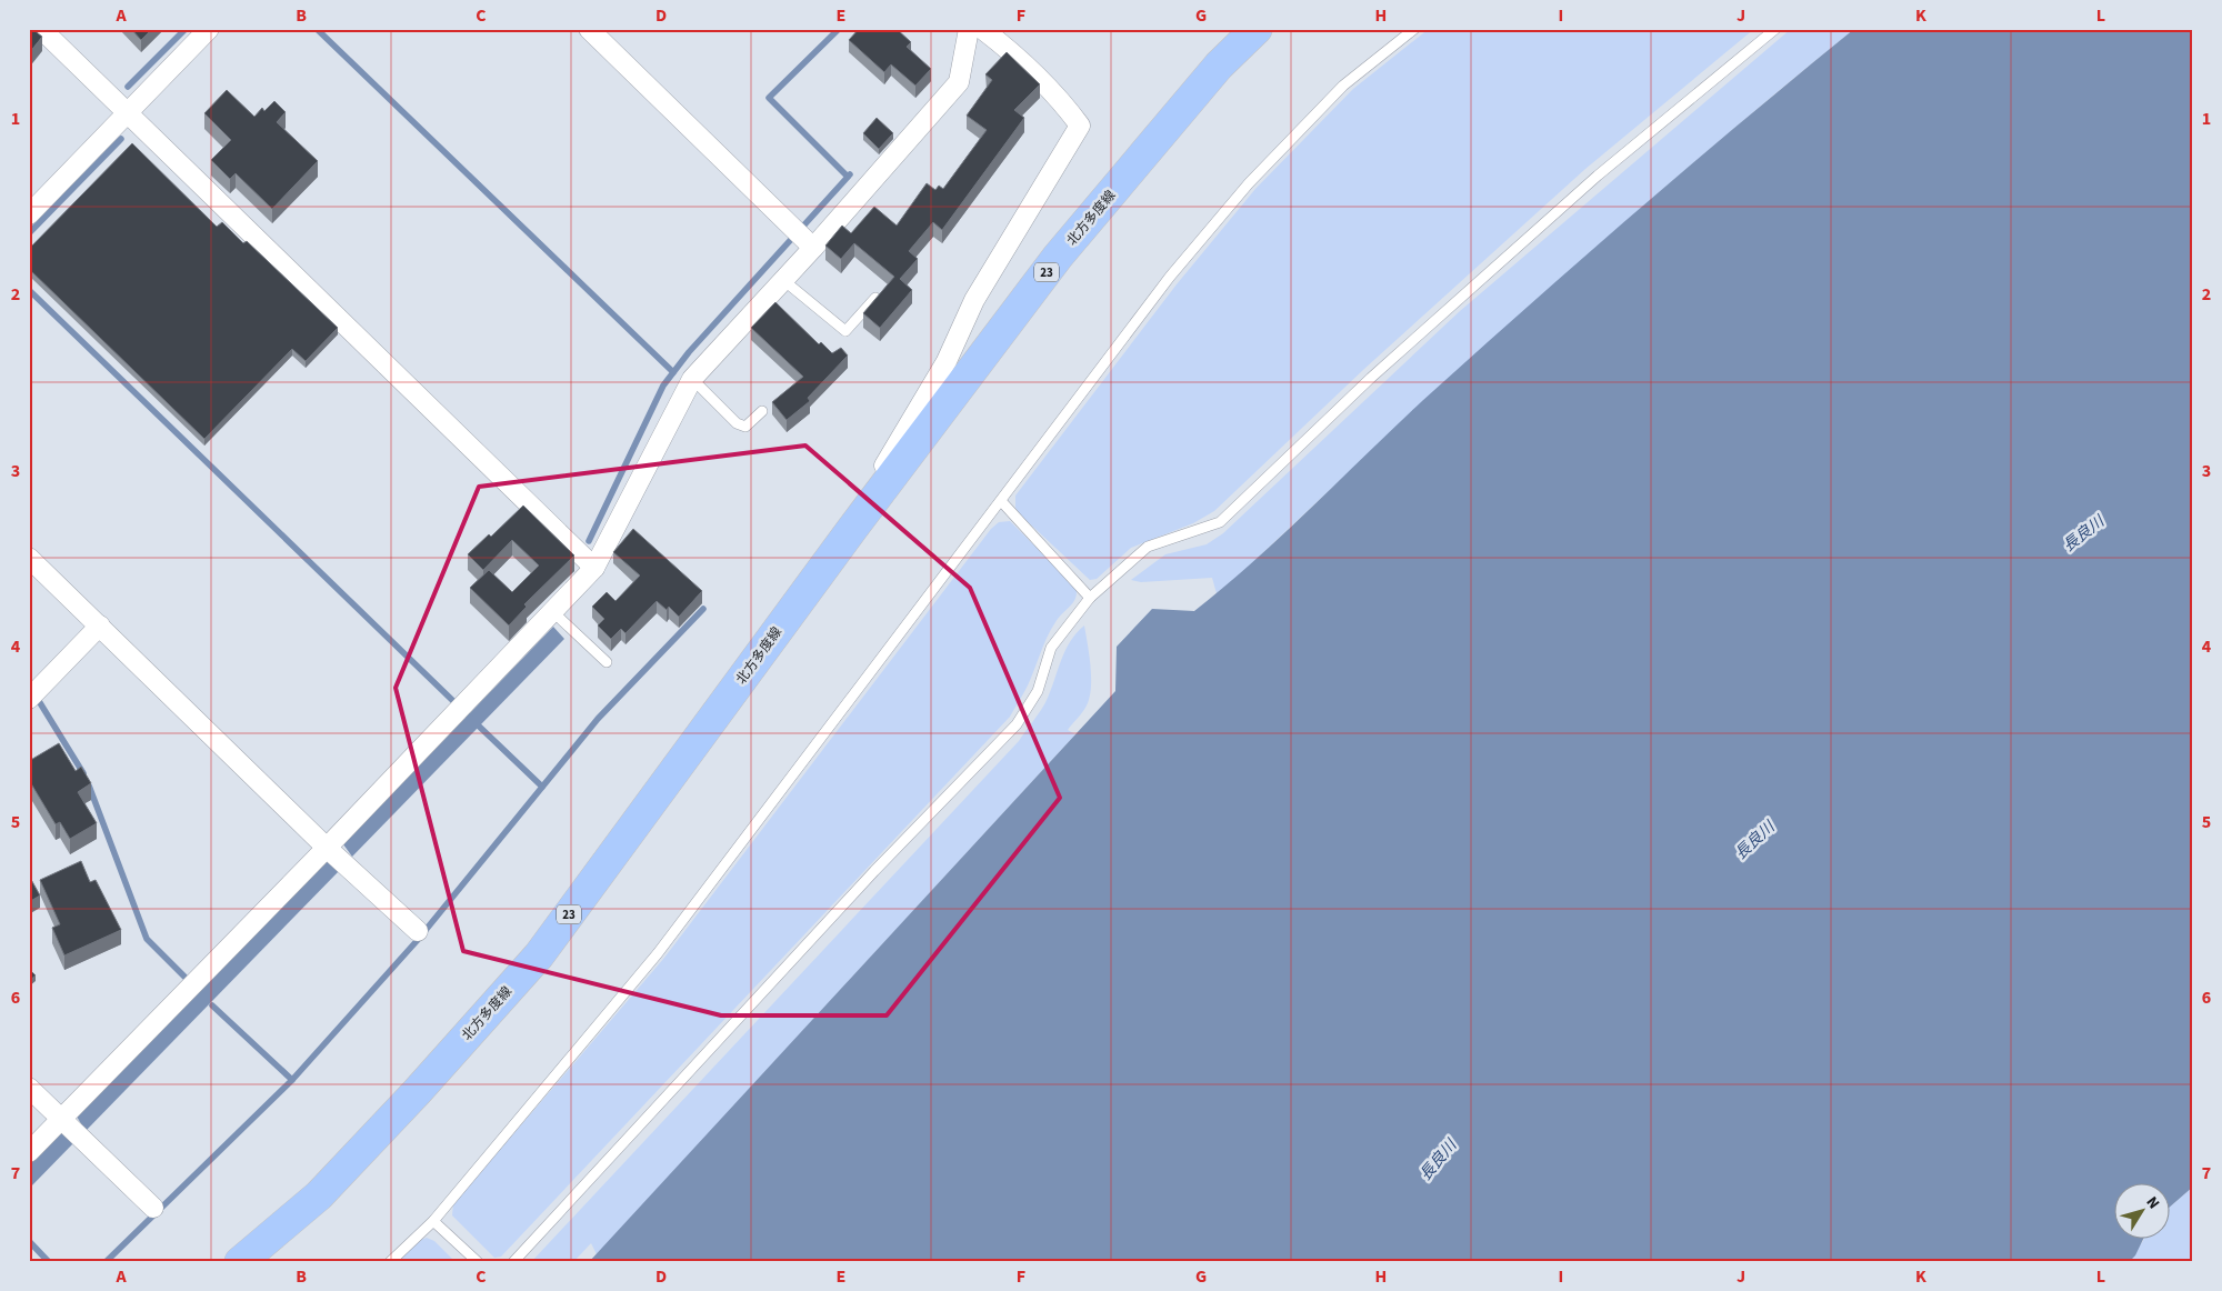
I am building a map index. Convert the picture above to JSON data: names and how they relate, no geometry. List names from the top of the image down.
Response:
{
  "streets": {
    "main road": ["北方多度線", "23"]
  },
  "water": ["長良川"],
  "north": "top right",
  "grid": {
    "columns": [
      "A",
      "B",
      "C",
      "D",
      "E",
      "F",
      "G",
      "H",
      "I",
      "J",
      "K",
      "L"
    ],
    "rows": [
      "1",
      "2",
      "3",
      "4",
      "5",
      "6",
      "7"
    ]
  }
}
